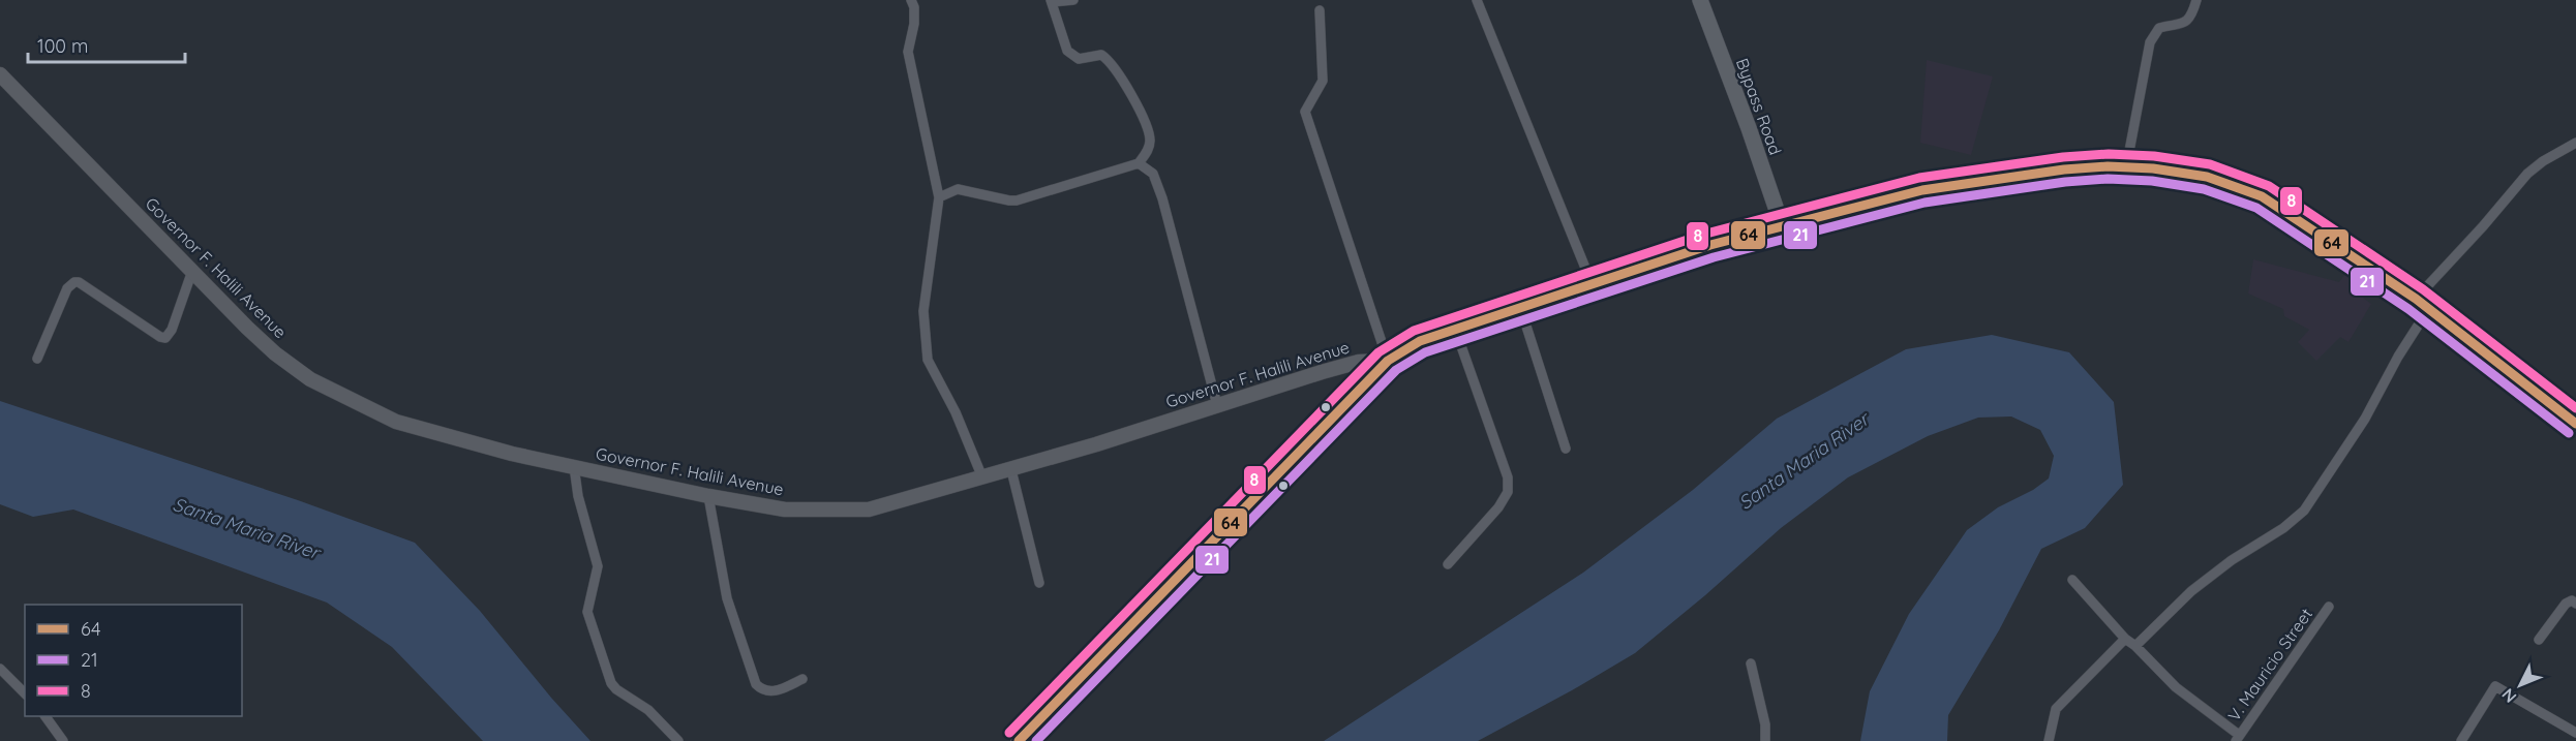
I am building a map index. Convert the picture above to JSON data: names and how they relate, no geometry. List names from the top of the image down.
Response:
{
  "streets": {
    "main road": ["Bypass Road", "Governor F. Halili Avenue"],
    "street": ["V. Mauricio Street"]
  },
  "crossings": [
    ["Bypass Road", "Governor F. Halili Avenue"]
  ],
  "water": ["Santa Maria River"],
  "lines": ["transit line 8", "transit line 64", "transit line 21"],
  "legend": ["64", "21", "8"],
  "scale_bar": "100 m",
  "north": "bottom left"
}
